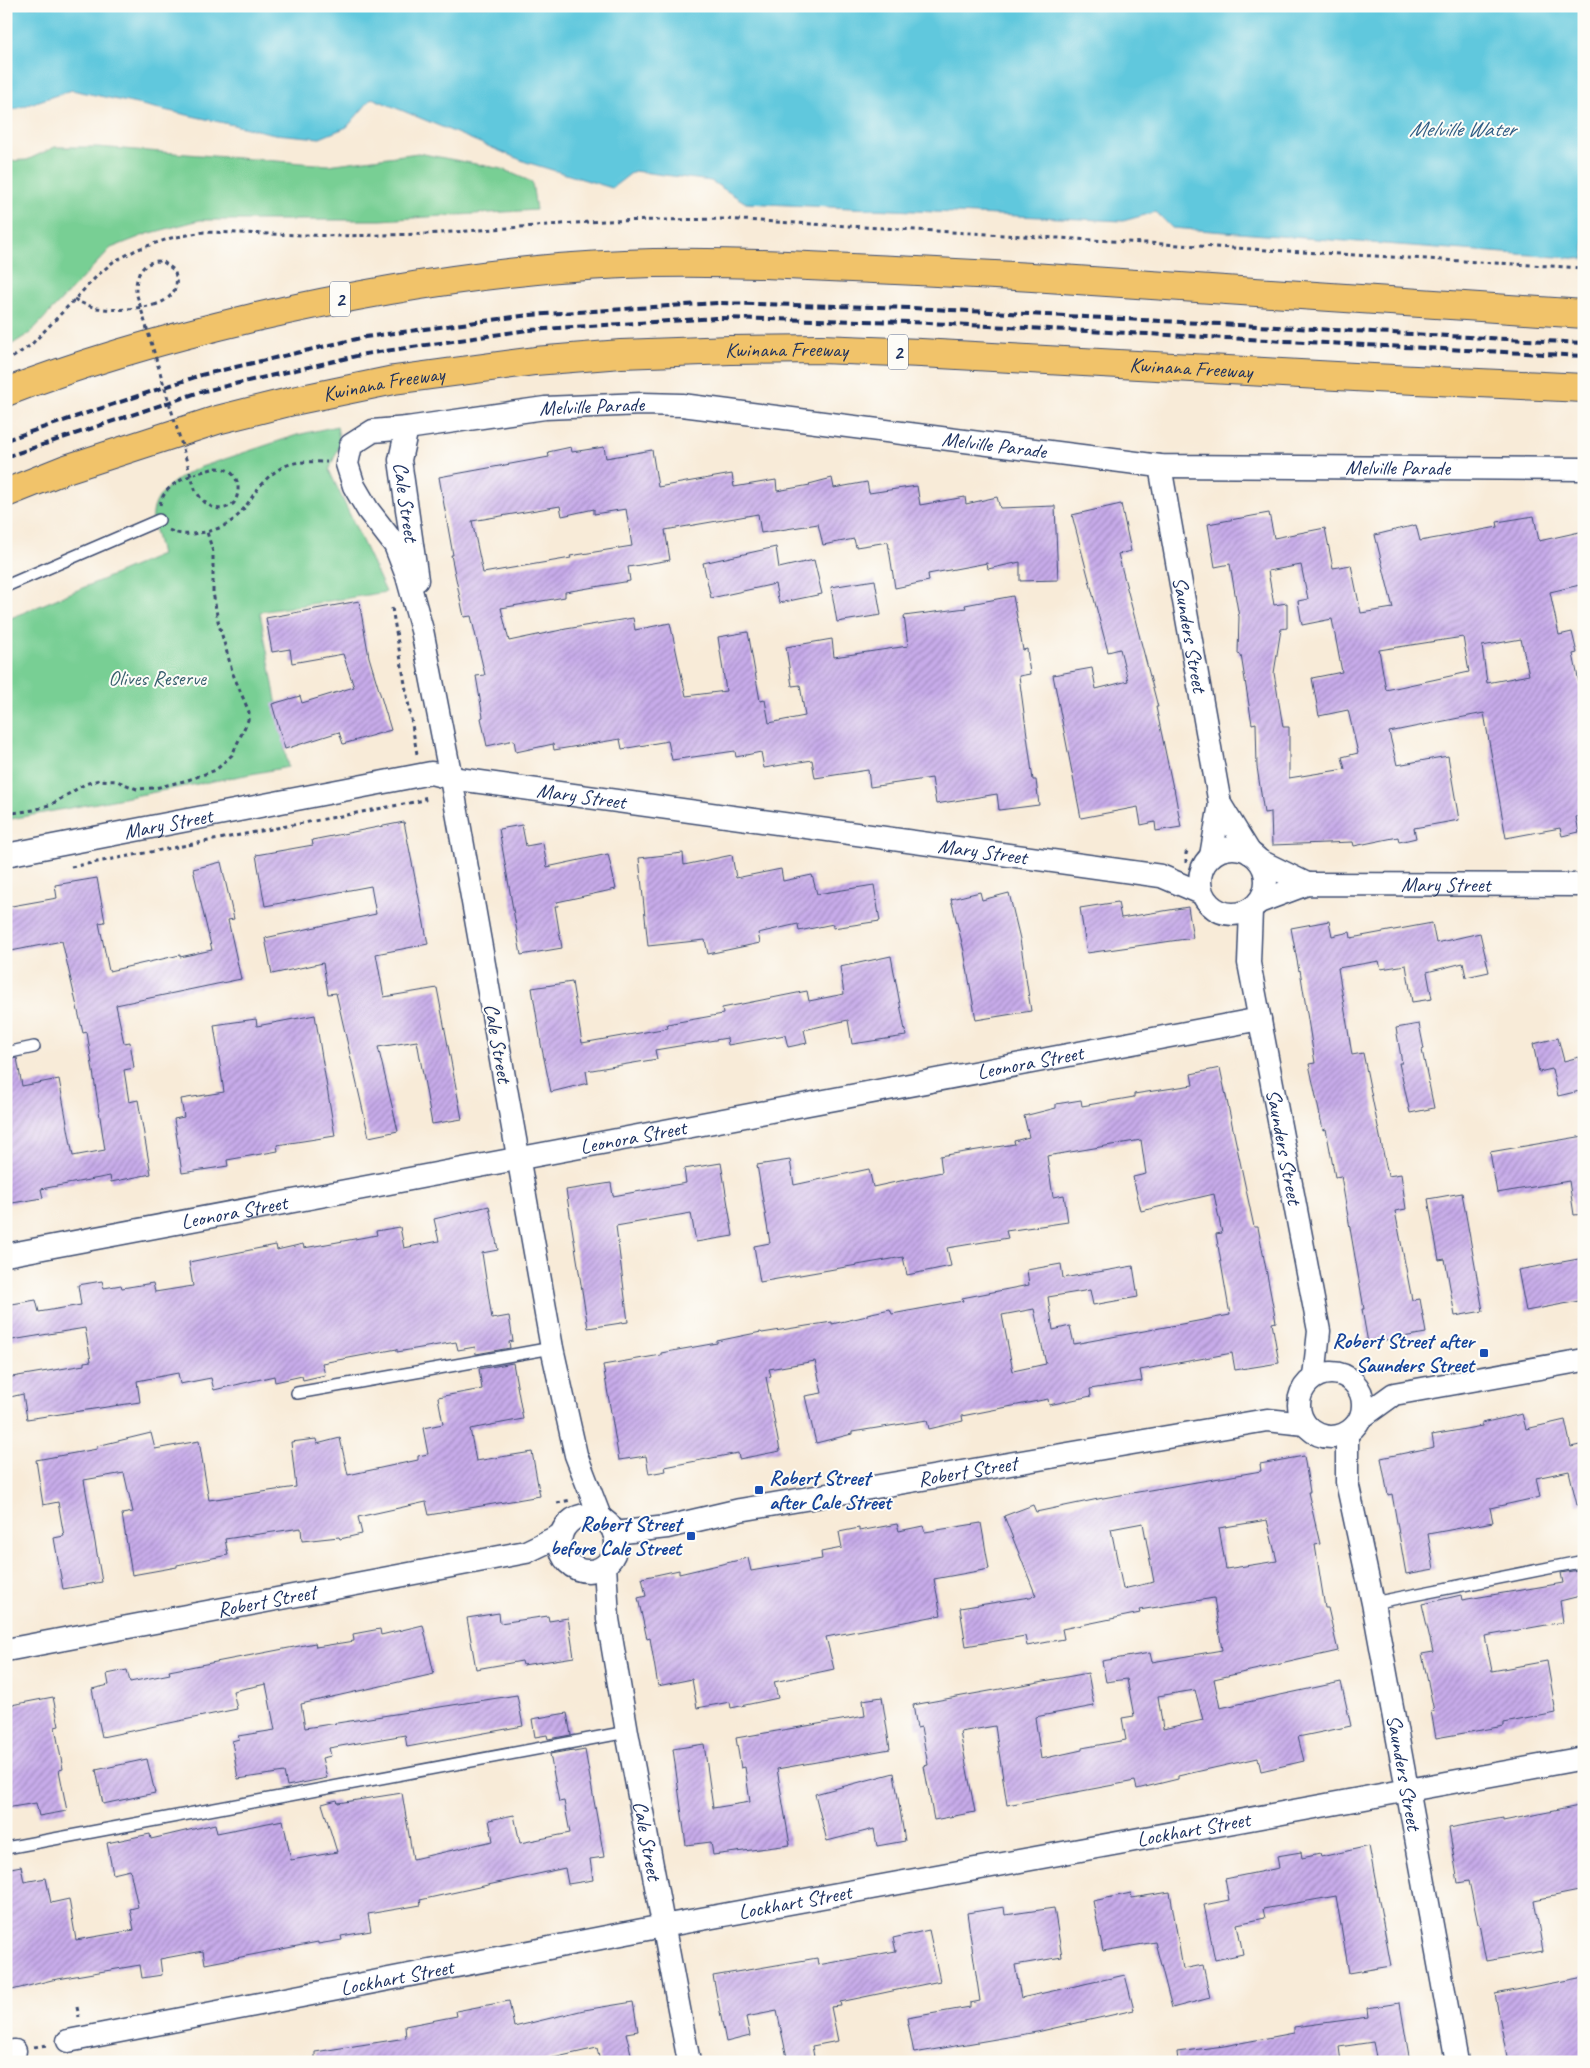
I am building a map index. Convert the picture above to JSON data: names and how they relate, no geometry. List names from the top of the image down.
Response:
{
  "streets": {
    "highway": ["2", "Kwinana Freeway"],
    "street": [
      "Melville Parade",
      "Cale Street",
      "Saunders Street",
      "Mary Street",
      "Leonora Street",
      "Robert Street",
      "Lockhart Street"
    ]
  },
  "crossings": [
    ["Melville Parade", "Cale Street"],
    ["Melville Parade", "Saunders Street"],
    ["Cale Street", "Mary Street"],
    ["Cale Street", "Leonora Street"],
    ["Cale Street", "Robert Street"],
    ["Cale Street", "Lockhart Street"],
    ["Saunders Street", "Mary Street"],
    ["Saunders Street", "Leonora Street"],
    ["Saunders Street", "Robert Street"],
    ["Saunders Street", "Lockhart Street"]
  ],
  "water": ["Melville Water"],
  "parks": ["Olives Reserve"],
  "places": {
    "transit": ["Robert Street after Saunders Street", "Robert Street after Cale Street", "Robert Street before Cale Street"]
  }
}
